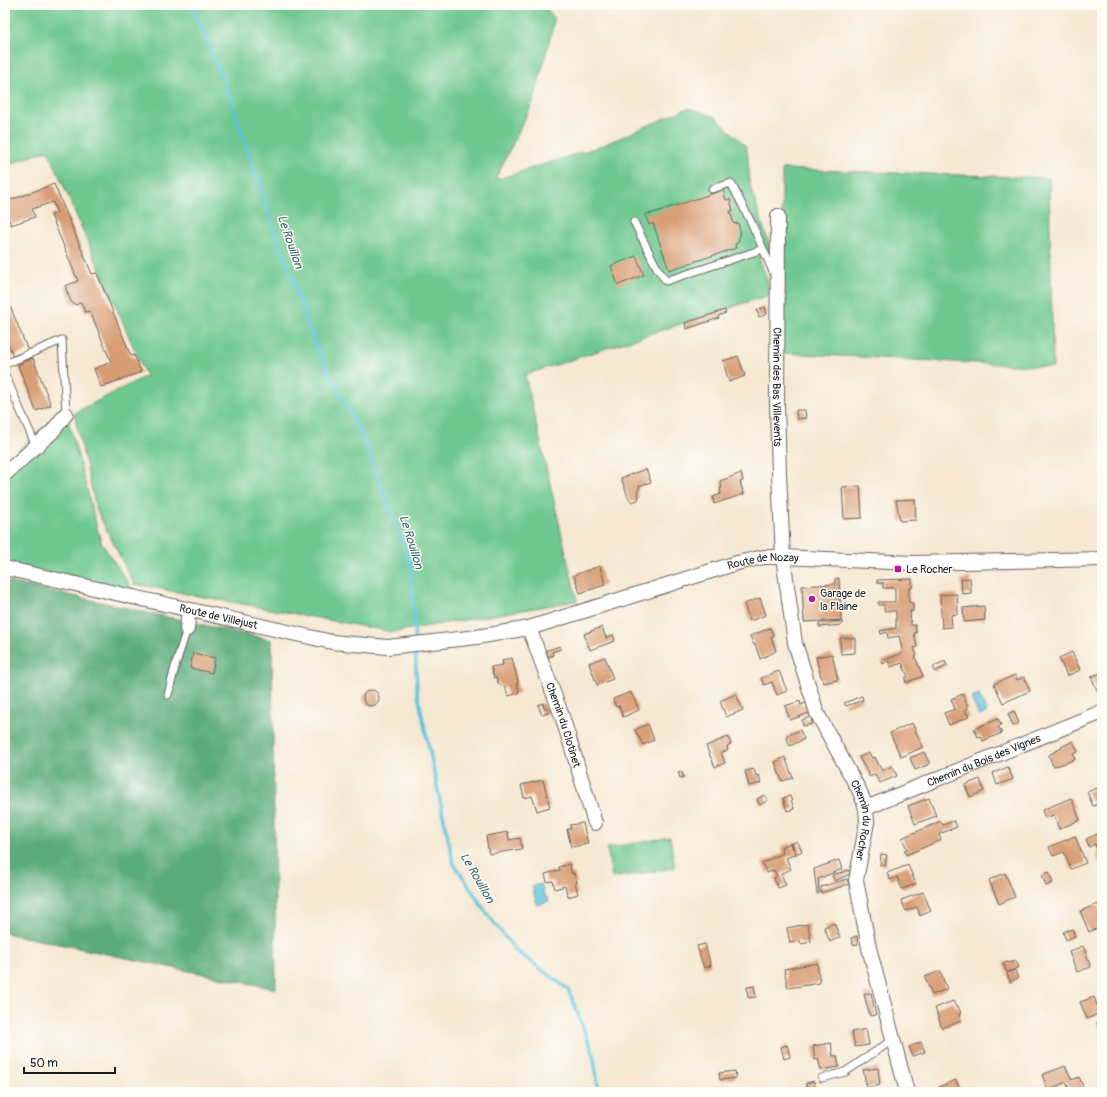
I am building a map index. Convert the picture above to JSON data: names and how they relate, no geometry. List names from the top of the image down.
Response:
{
  "streets": {
    "street": [
      "Chemin des Bas Villevents",
      "Route de Nozay",
      "Route de Villejust",
      "Chemin du Clotinet",
      "Chemin du Bois des Vignes",
      "Chemin du Rocher"
    ]
  },
  "crossings": [
    ["Chemin des Bas Villevents", "Route de Nozay"],
    ["Chemin des Bas Villevents", "Chemin du Rocher"],
    ["Route de Nozay", "Route de Villejust"],
    ["Route de Nozay", "Chemin du Clotinet"],
    ["Route de Nozay", "Chemin du Rocher"],
    ["Chemin du Bois des Vignes", "Chemin du Rocher"]
  ],
  "water": ["Le Rouillon"],
  "places": {
    "transit": ["Le Rocher"],
    "other": ["Garage de la Plaine"]
  },
  "scale_bar": "50 m"
}
